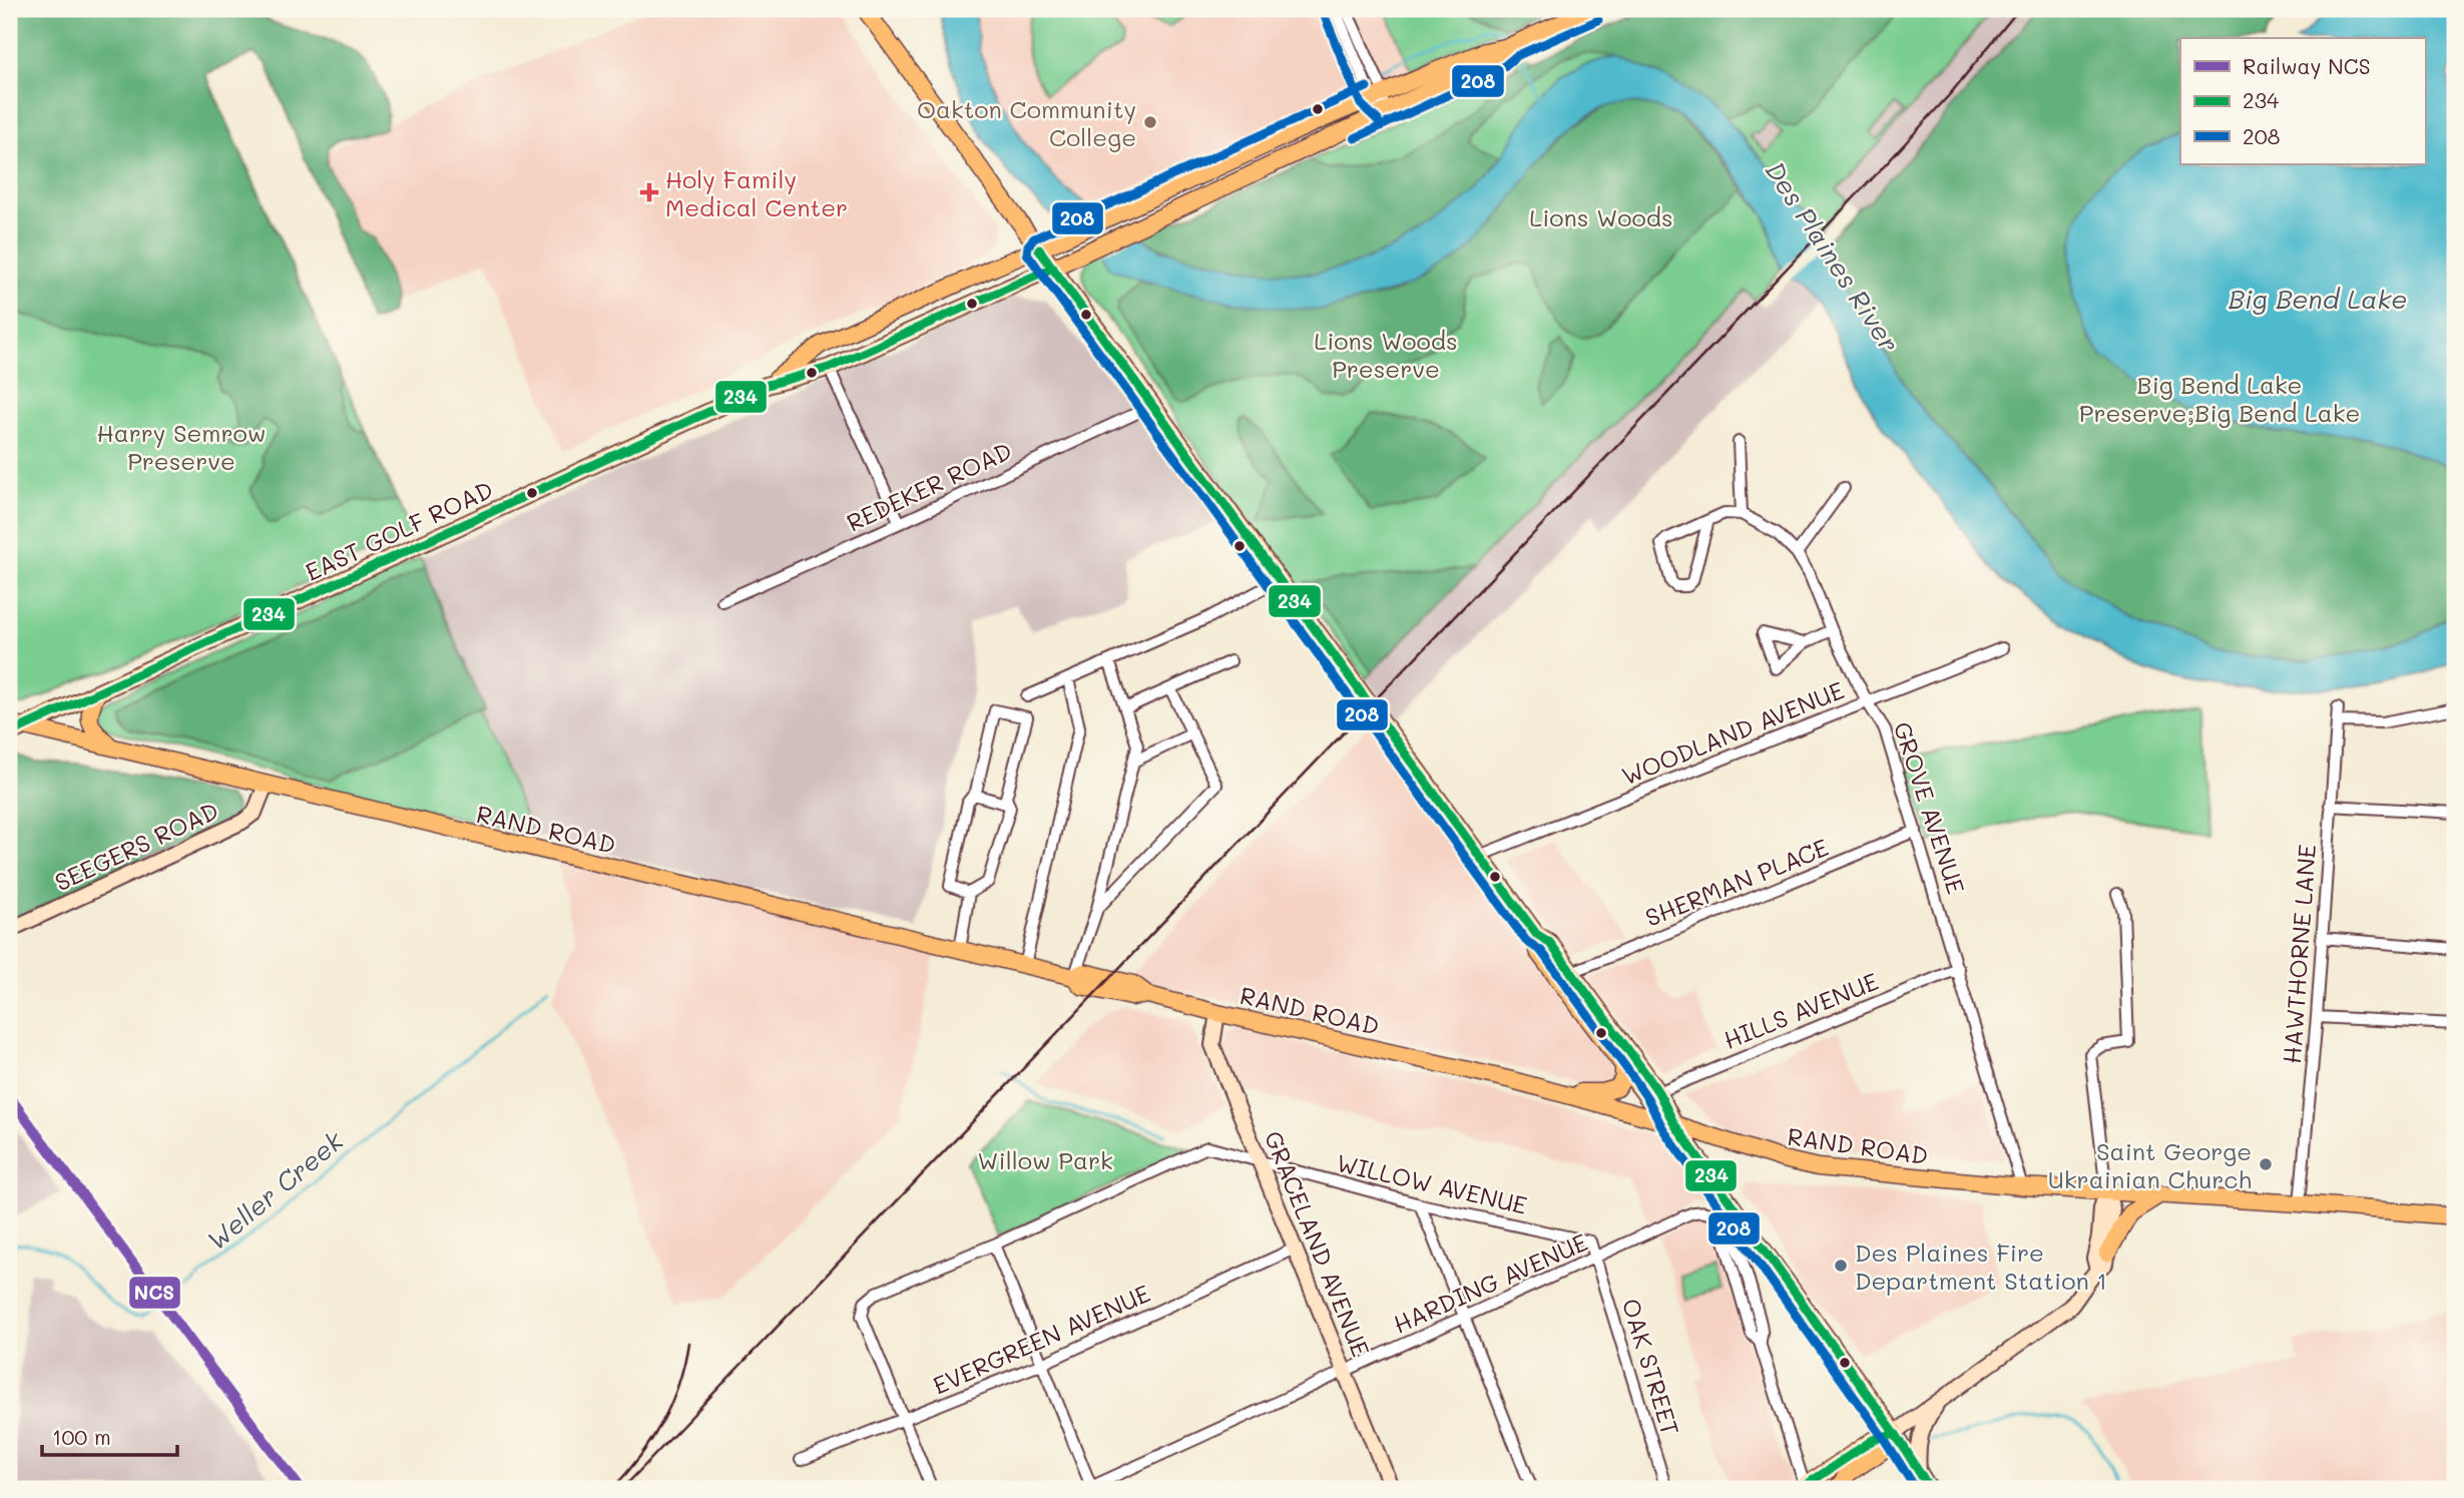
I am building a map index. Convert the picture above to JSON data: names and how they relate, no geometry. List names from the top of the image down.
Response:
{
  "streets": {
    "main road": ["EAST GOLF ROAD", "RAND ROAD"],
    "street": [
      "REDEKER ROAD",
      "WOODLAND AVENUE",
      "GROVE AVENUE",
      "SEEGERS ROAD",
      "SHERMAN PLACE",
      "HAWTHORNE LANE",
      "HILLS AVENUE",
      "WILLOW AVENUE",
      "GRACELAND AVENUE",
      "HARDING AVENUE",
      "EVERGREEN AVENUE",
      "OAK STREET"
    ]
  },
  "crossings": [
    ["EAST GOLF ROAD", "RAND ROAD"],
    ["WOODLAND AVENUE", "GROVE AVENUE"],
    ["GROVE AVENUE", "RAND ROAD"],
    ["GROVE AVENUE", "SHERMAN PLACE"],
    ["GROVE AVENUE", "HILLS AVENUE"],
    ["RAND ROAD", "SEEGERS ROAD"],
    ["RAND ROAD", "HAWTHORNE LANE"],
    ["RAND ROAD", "GRACELAND AVENUE"],
    ["WILLOW AVENUE", "GRACELAND AVENUE"],
    ["WILLOW AVENUE", "HARDING AVENUE"],
    ["WILLOW AVENUE", "EVERGREEN AVENUE"],
    ["WILLOW AVENUE", "OAK STREET"],
    ["GRACELAND AVENUE", "HARDING AVENUE"],
    ["GRACELAND AVENUE", "EVERGREEN AVENUE"],
    ["HARDING AVENUE", "OAK STREET"]
  ],
  "water": ["Des Plaines River", "Big Bend Lake", "Weller Creek"],
  "parks": [
    "Lions Woods",
    "Lions Woods Preserve",
    "Big Bend Lake Preserve;Big Bend Lake",
    "Harry Semrow Preserve",
    "Willow Park"
  ],
  "places": {
    "other": ["Oakton Community College", "Saint George Ukrainian Church", "Des Plaines Fire Department Station 1"],
    "health": ["Holy Family Medical Center"]
  },
  "lines": ["transit line 208", "transit line 234", "rail line NCS"],
  "legend": ["Railway NCS", "234", "208"],
  "scale_bar": "100 m"
}
